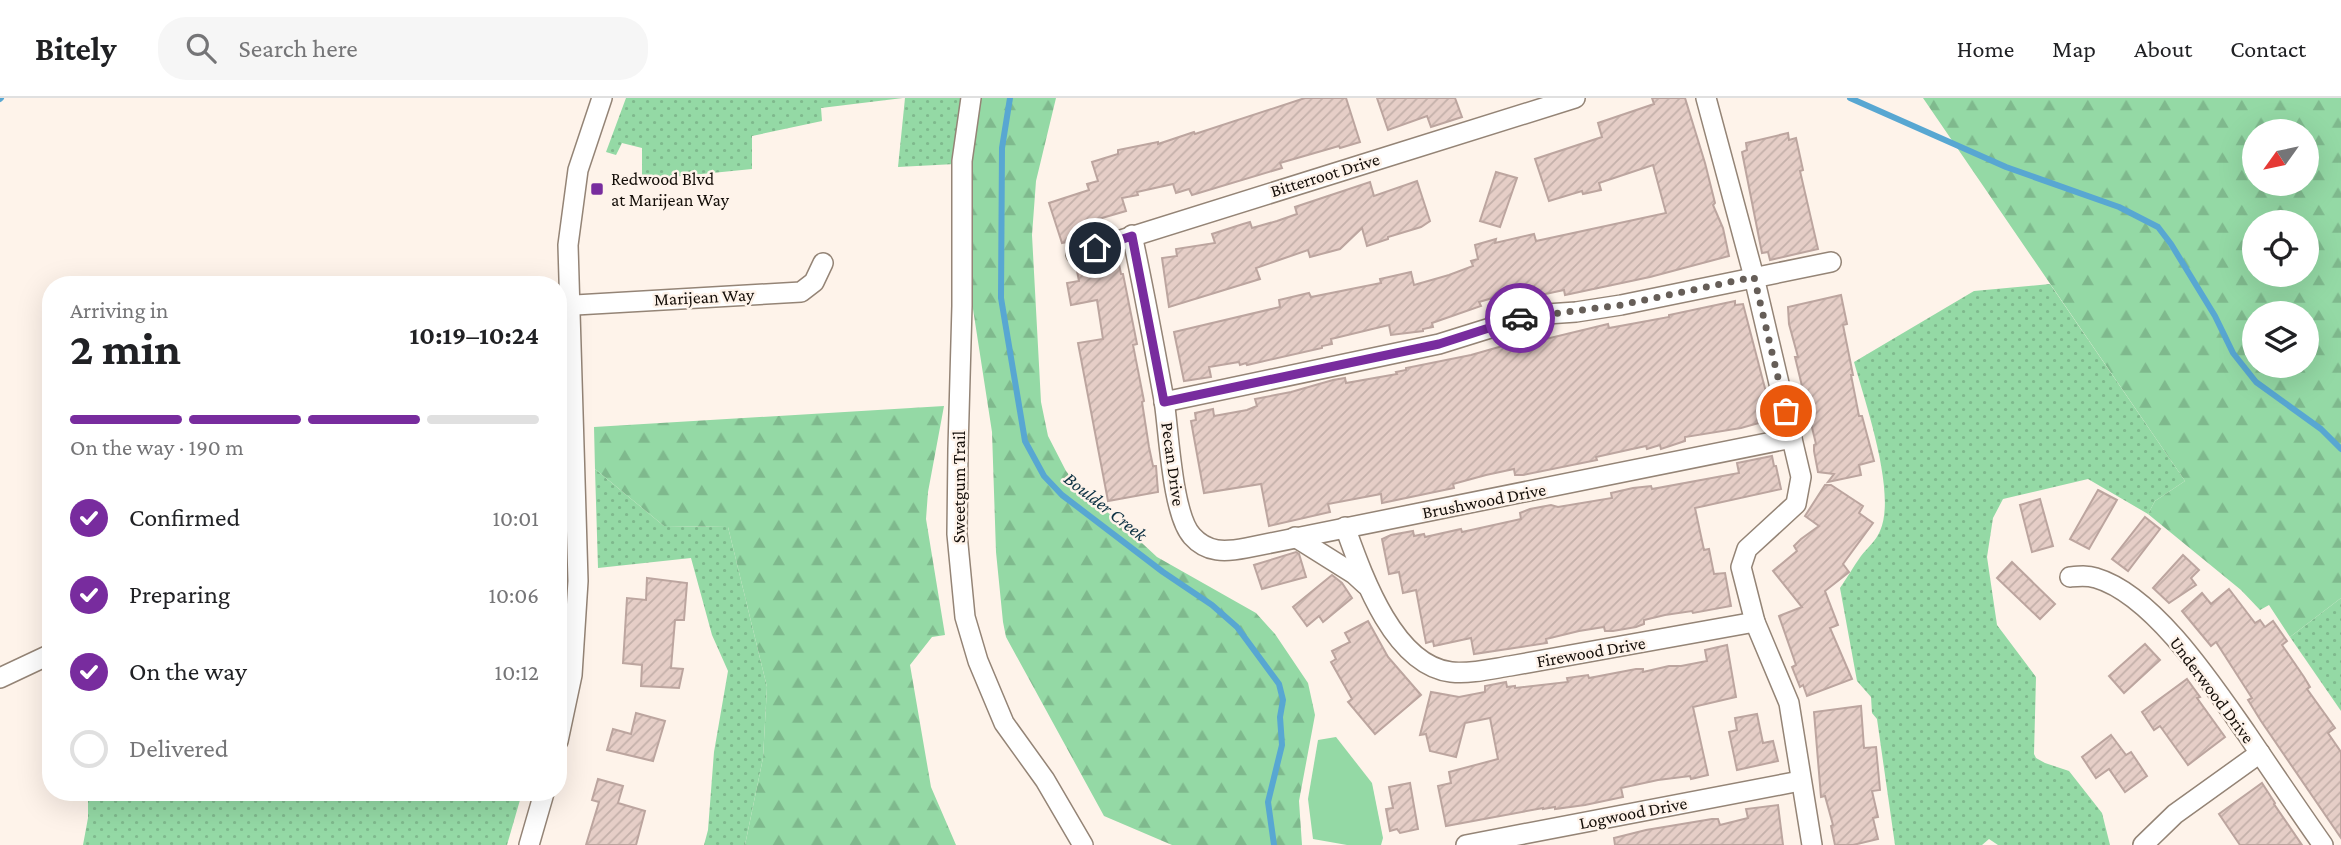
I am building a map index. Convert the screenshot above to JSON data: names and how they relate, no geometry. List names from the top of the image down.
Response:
{
  "streets": {
    "street": [
      "Bitterroot Drive",
      "Marijean Way",
      "Pecan Drive",
      "Sweetgum Trail",
      "Brushwood Drive",
      "Firewood Drive",
      "Underwood Drive",
      "Logwood Drive"
    ]
  },
  "crossings": [
    ["Bitterroot Drive", "Pecan Drive"],
    ["Pecan Drive", "Brushwood Drive"]
  ],
  "water": ["Boulder Creek"],
  "places": {
    "transit": ["Redwood Blvd at Marijean Way"]
  },
  "north": "bottom left",
  "page": {
    "header": "Bitely",
    "search": "Search here",
    "nav": [
      "Home",
      "Map",
      "About",
      "Contact"
    ],
    "heading": ["2 min", "Arriving in", "10:19–10:24"],
    "bar": "On the way · 190 m",
    "list": [
      ["Confirmed", "10:01"],
      ["Preparing", "10:06"],
      ["On the way", "10:12"],
      "Delivered"
    ]
  }
}
